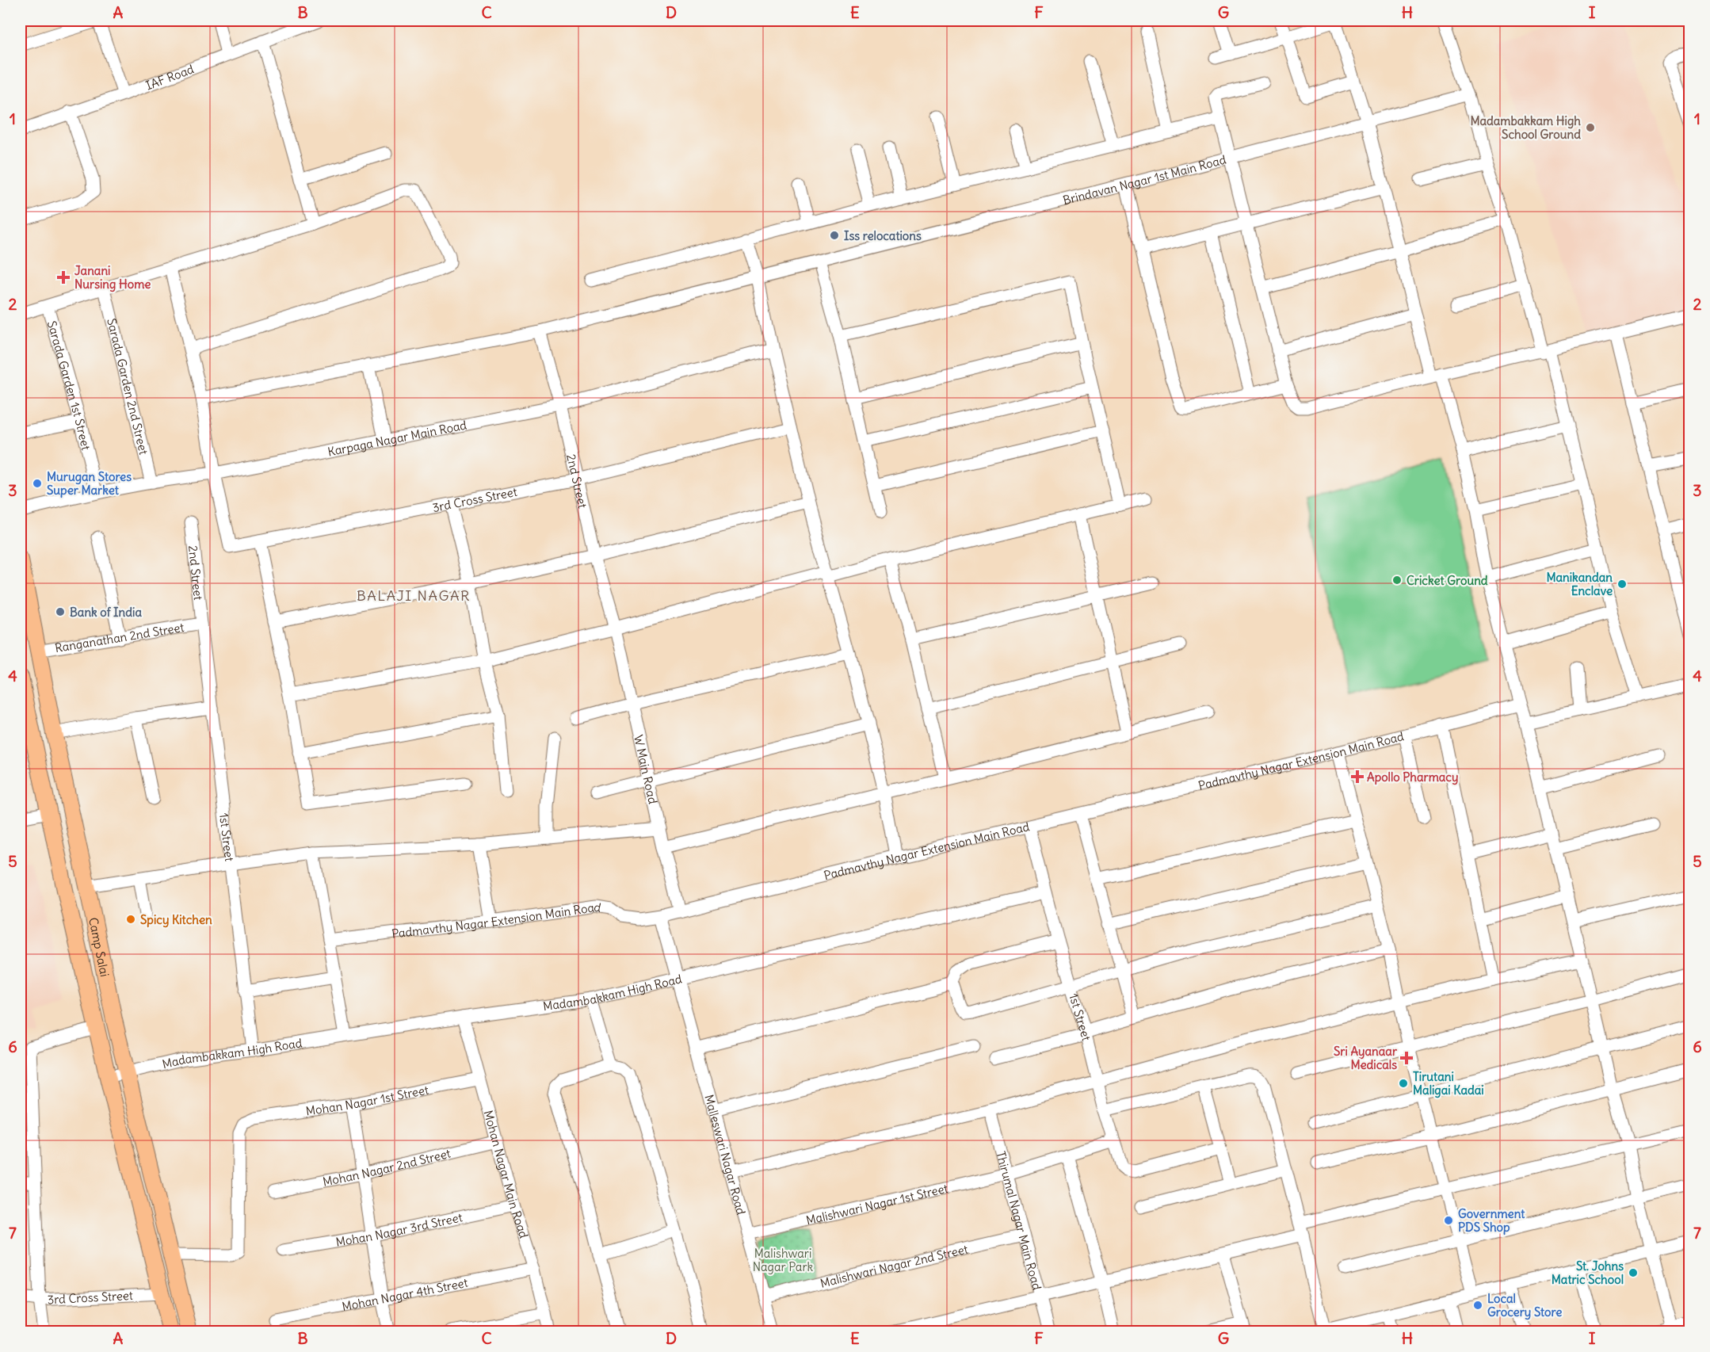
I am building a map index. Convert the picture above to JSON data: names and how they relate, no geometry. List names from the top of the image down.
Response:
{
  "streets": {
    "main road": ["Camp Salai"],
    "street": [
      "IAF Road",
      "Brindavan Nagar 1st Main Road",
      "Sarada Garden 1st Street",
      "Sarada Garden 2nd Street",
      "Karpaga Nagar Main Road",
      "2nd Street",
      "3rd Cross Street",
      "Ranganathan 2nd Street",
      "Padmavthy Nagar Extension Main Road",
      "W Main Road",
      "1st Street",
      "Madambakkam High Road",
      "Mohan Nagar 1st Street",
      "Malleswari Nagar Road",
      "Mohan Nagar 2nd Street",
      "Mohan Nagar Main Road",
      "Malishwari Nagar 1st Street",
      "Thirumal Nagar Main Road",
      "Mohan Nagar 3rd Street",
      "Malishwari Nagar 2nd Street",
      "Mohan Nagar 4th Street"
    ]
  },
  "crossings": [
    ["Brindavan Nagar 1st Main Road", "2nd Street"],
    ["Sarada Garden 1st Street", "Karpaga Nagar Main Road"],
    ["Sarada Garden 2nd Street", "Karpaga Nagar Main Road"],
    ["Karpaga Nagar Main Road", "2nd Street"],
    ["Karpaga Nagar Main Road", "3rd Cross Street"],
    ["2nd Street", "3rd Cross Street"],
    ["2nd Street", "Ranganathan 2nd Street"],
    ["2nd Street", "W Main Road"],
    ["2nd Street", "1st Street"],
    ["3rd Cross Street", "Camp Salai"],
    ["Ranganathan 2nd Street", "1st Street"],
    ["Ranganathan 2nd Street", "Camp Salai"],
    ["Padmavthy Nagar Extension Main Road", "W Main Road"],
    ["Padmavthy Nagar Extension Main Road", "Malleswari Nagar Road"],
    ["1st Street", "Madambakkam High Road"],
    ["1st Street", "Malishwari Nagar 1st Street"],
    ["Camp Salai", "Madambakkam High Road"],
    ["Camp Salai", "Mohan Nagar 1st Street"],
    ["Madambakkam High Road", "Malleswari Nagar Road"],
    ["Madambakkam High Road", "Mohan Nagar Main Road"],
    ["Mohan Nagar 1st Street", "Mohan Nagar Main Road"],
    ["Malleswari Nagar Road", "Malishwari Nagar 1st Street"],
    ["Malleswari Nagar Road", "Malishwari Nagar 2nd Street"],
    ["Mohan Nagar 2nd Street", "Mohan Nagar Main Road"],
    ["Mohan Nagar Main Road", "Mohan Nagar 3rd Street"],
    ["Mohan Nagar Main Road", "Mohan Nagar 4th Street"],
    ["Malishwari Nagar 1st Street", "Thirumal Nagar Main Road"],
    ["Thirumal Nagar Main Road", "Malishwari Nagar 2nd Street"]
  ],
  "districts": ["BALAJI NAGAR"],
  "parks": ["Malishwari Nagar Park"],
  "places": {
    "other": [
      "Madambakkam High School Ground",
      "Iss relocations",
      "Murugan Stores Super Market",
      "Cricket Ground",
      "Manikandan Enclave",
      "Bank of India",
      "Spicy Kitchen",
      "Tirutani Maligai Kadai",
      "Government PDS Shop",
      "St. Johns Matric School",
      "Local Grocery Store"
    ],
    "health": ["Janani Nursing Home", "Apollo Pharmacy", "Sri Ayanaar Medicals"]
  },
  "grid": {
    "columns": [
      "A",
      "B",
      "C",
      "D",
      "E",
      "F",
      "G",
      "H",
      "I"
    ],
    "rows": [
      "1",
      "2",
      "3",
      "4",
      "5",
      "6",
      "7"
    ]
  }
}
